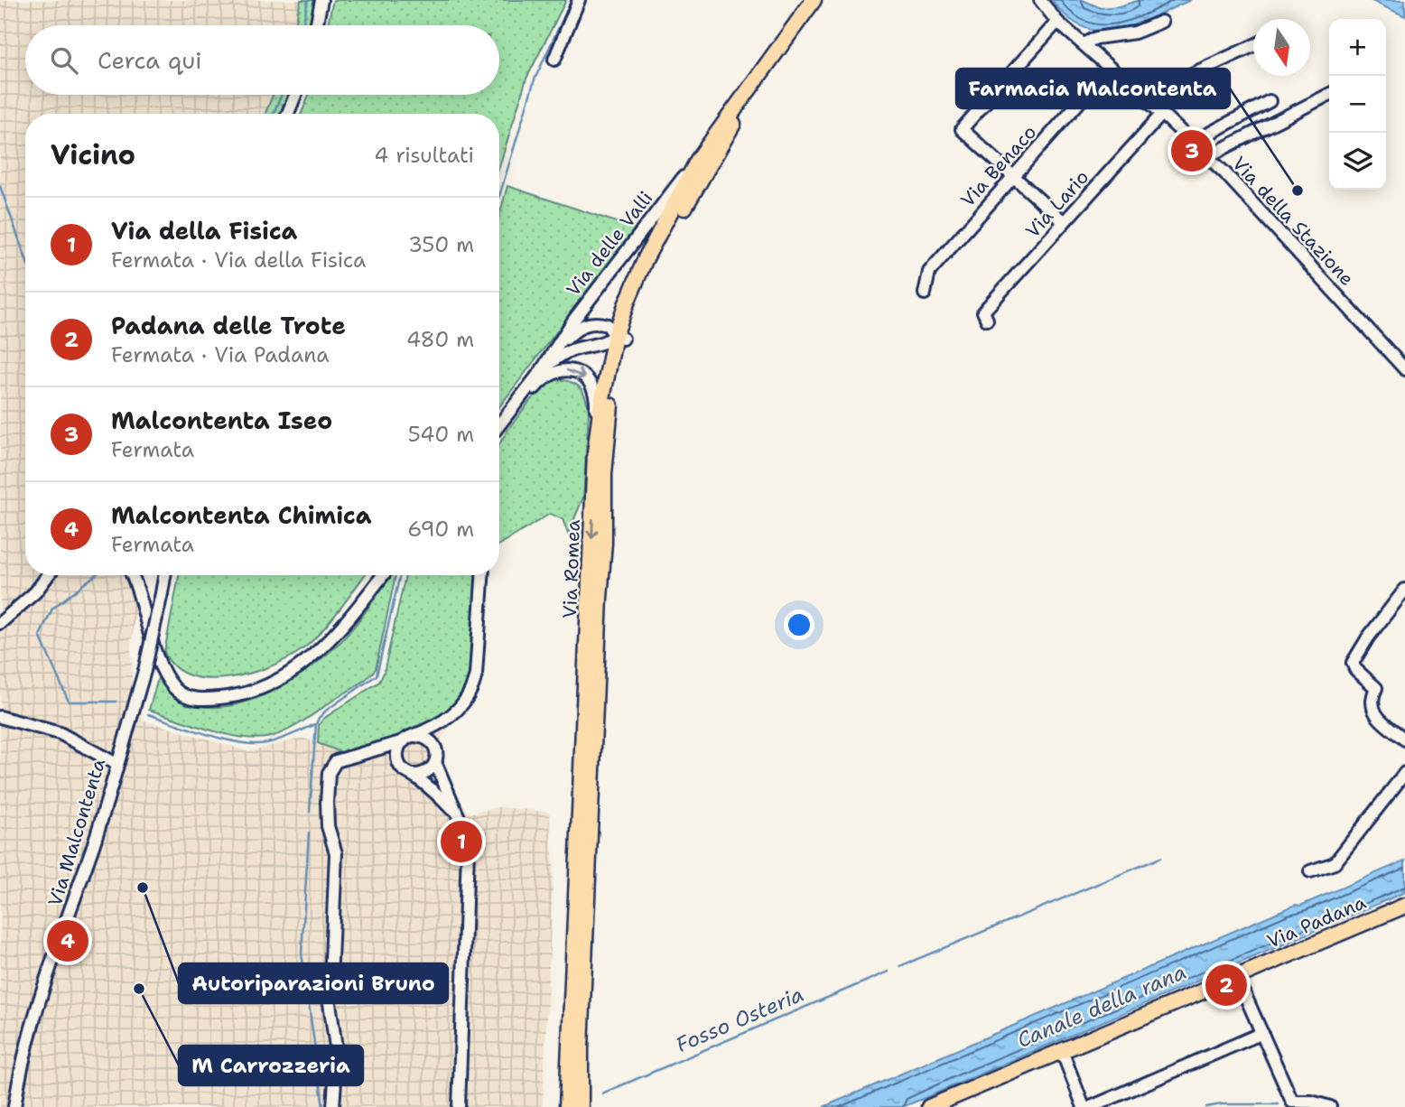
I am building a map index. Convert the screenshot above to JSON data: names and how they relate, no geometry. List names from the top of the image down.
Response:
{
  "streets": {
    "main road": ["Via Romea", "Via Padana"],
    "street": [
      "Via Benaco",
      "Via Lario",
      "Via della Stazione",
      "Via delle Valli",
      "Via Malcontenta"
    ]
  },
  "crossings": [
    ["Via Benaco", "Via della Stazione"],
    ["Via Lario", "Via della Stazione"],
    ["Via delle Valli", "Via Romea"]
  ],
  "water": ["Canale della rana", "Fosso Osteria"],
  "places": ["Farmacia Malcontenta", "Autoriparazioni Bruno", "M Carrozzeria"],
  "north": "bottom",
  "page": {
    "map_buttons": ["+", "−"],
    "search": "Cerca qui",
    "heading": ["Vicino", "4 risultati"],
    "pins": [
      "3",
      "1",
      "4",
      "2"
    ],
    "list": [
      {
        "mark": "1",
        "name": "Via della Fisica",
        "note": "Fermata · Via della Fisica",
        "value": "350 m"
      },
      {
        "mark": "2",
        "name": "Padana delle Trote",
        "note": "Fermata · Via Padana",
        "value": "480 m"
      },
      {
        "mark": "3",
        "name": "Malcontenta Iseo",
        "note": "Fermata",
        "value": "540 m"
      },
      {
        "mark": "4",
        "name": "Malcontenta Chimica",
        "note": "Fermata",
        "value": "690 m"
      }
    ]
  }
}
